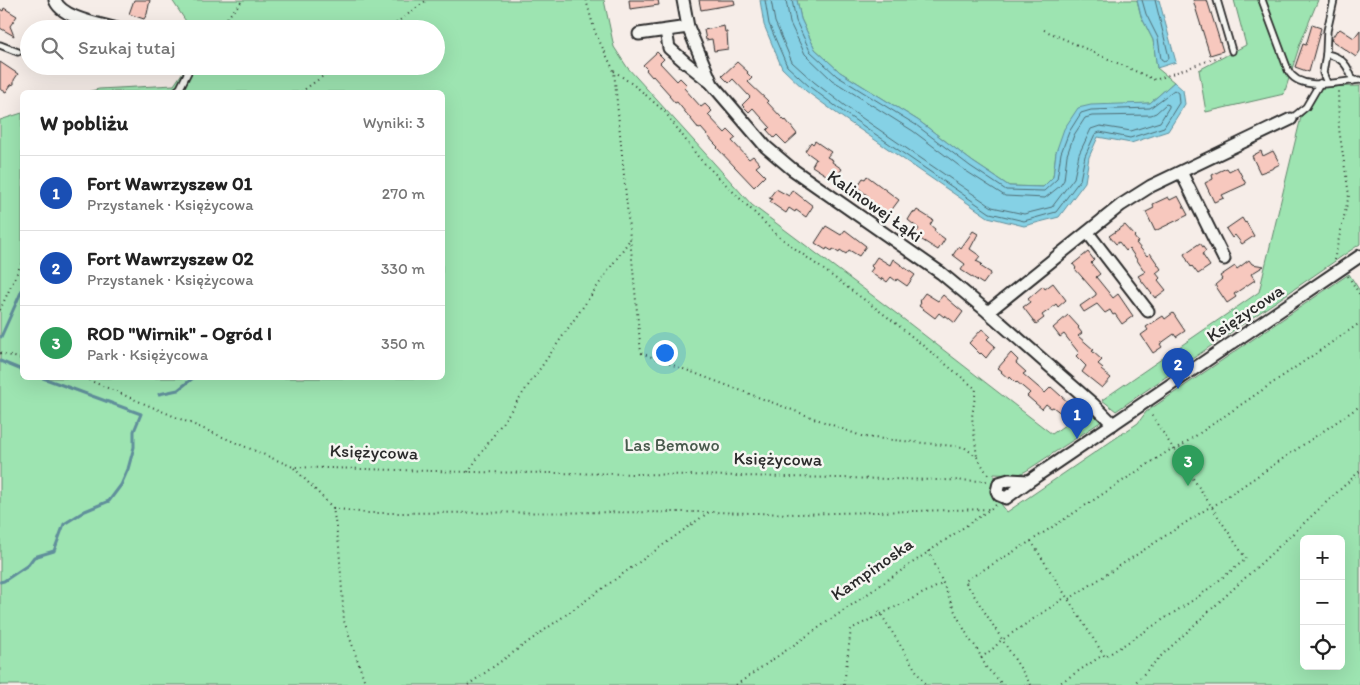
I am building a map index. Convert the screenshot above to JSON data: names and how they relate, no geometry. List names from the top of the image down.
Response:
{
  "streets": {
    "street": ["Kalinowej Łąki", "Księżycowa"],
    "path": ["Kampinoska"]
  },
  "crossings": [
    ["Kalinowej Łąki", "Księżycowa"]
  ],
  "parks": ["Las Bemowo"],
  "page": {
    "search": "Szukaj tutaj",
    "heading": ["W pobliżu", "Wyniki: 3"],
    "list": [
      {
        "mark": "1",
        "name": "Fort Wawrzyszew 01",
        "note": "Przystanek · Księżycowa",
        "value": "270 m"
      },
      {
        "mark": "2",
        "name": "Fort Wawrzyszew 02",
        "note": "Przystanek · Księżycowa",
        "value": "330 m"
      },
      {
        "mark": "3",
        "name": "ROD \"Wirnik\" - Ogród I",
        "note": "Park · Księżycowa",
        "value": "350 m"
      }
    ],
    "pins": ["2", "1", "3"],
    "map_buttons": ["+", "−"]
  }
}
